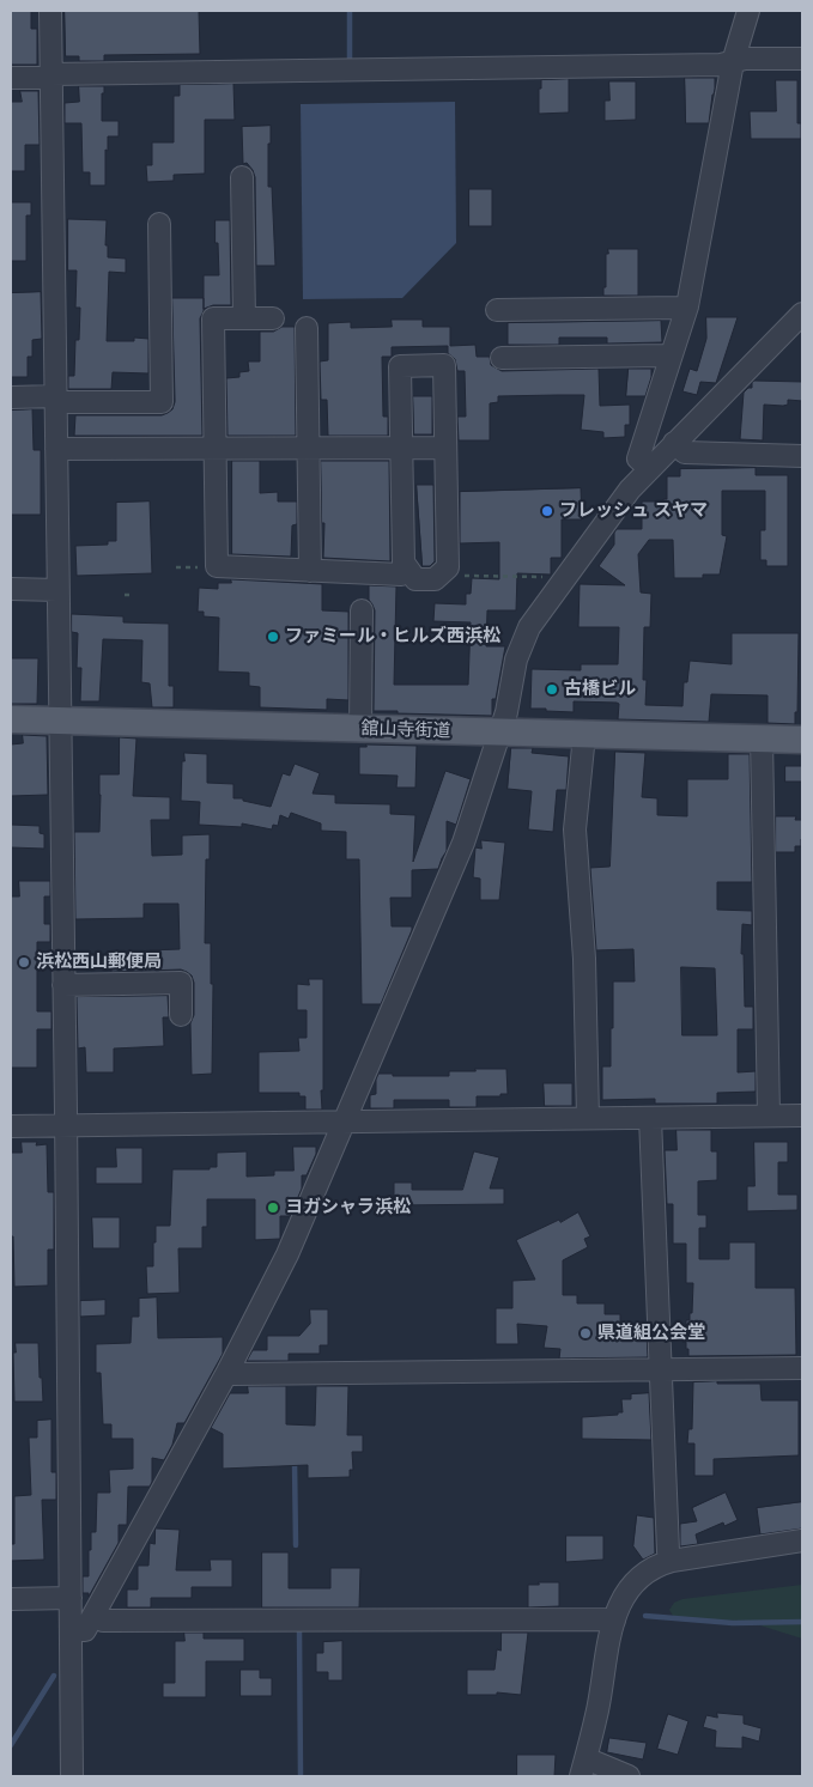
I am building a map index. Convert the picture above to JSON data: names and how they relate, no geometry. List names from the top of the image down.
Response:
{
  "streets": {
    "main road": ["舘山寺街道"]
  },
  "places": [
    "フレッシュ スヤマ",
    "ファミール・ヒルズ西浜松",
    "古橋ビル",
    "浜松西山郵便局",
    "ヨガシャラ浜松",
    "県道組公会堂"
  ]
}
